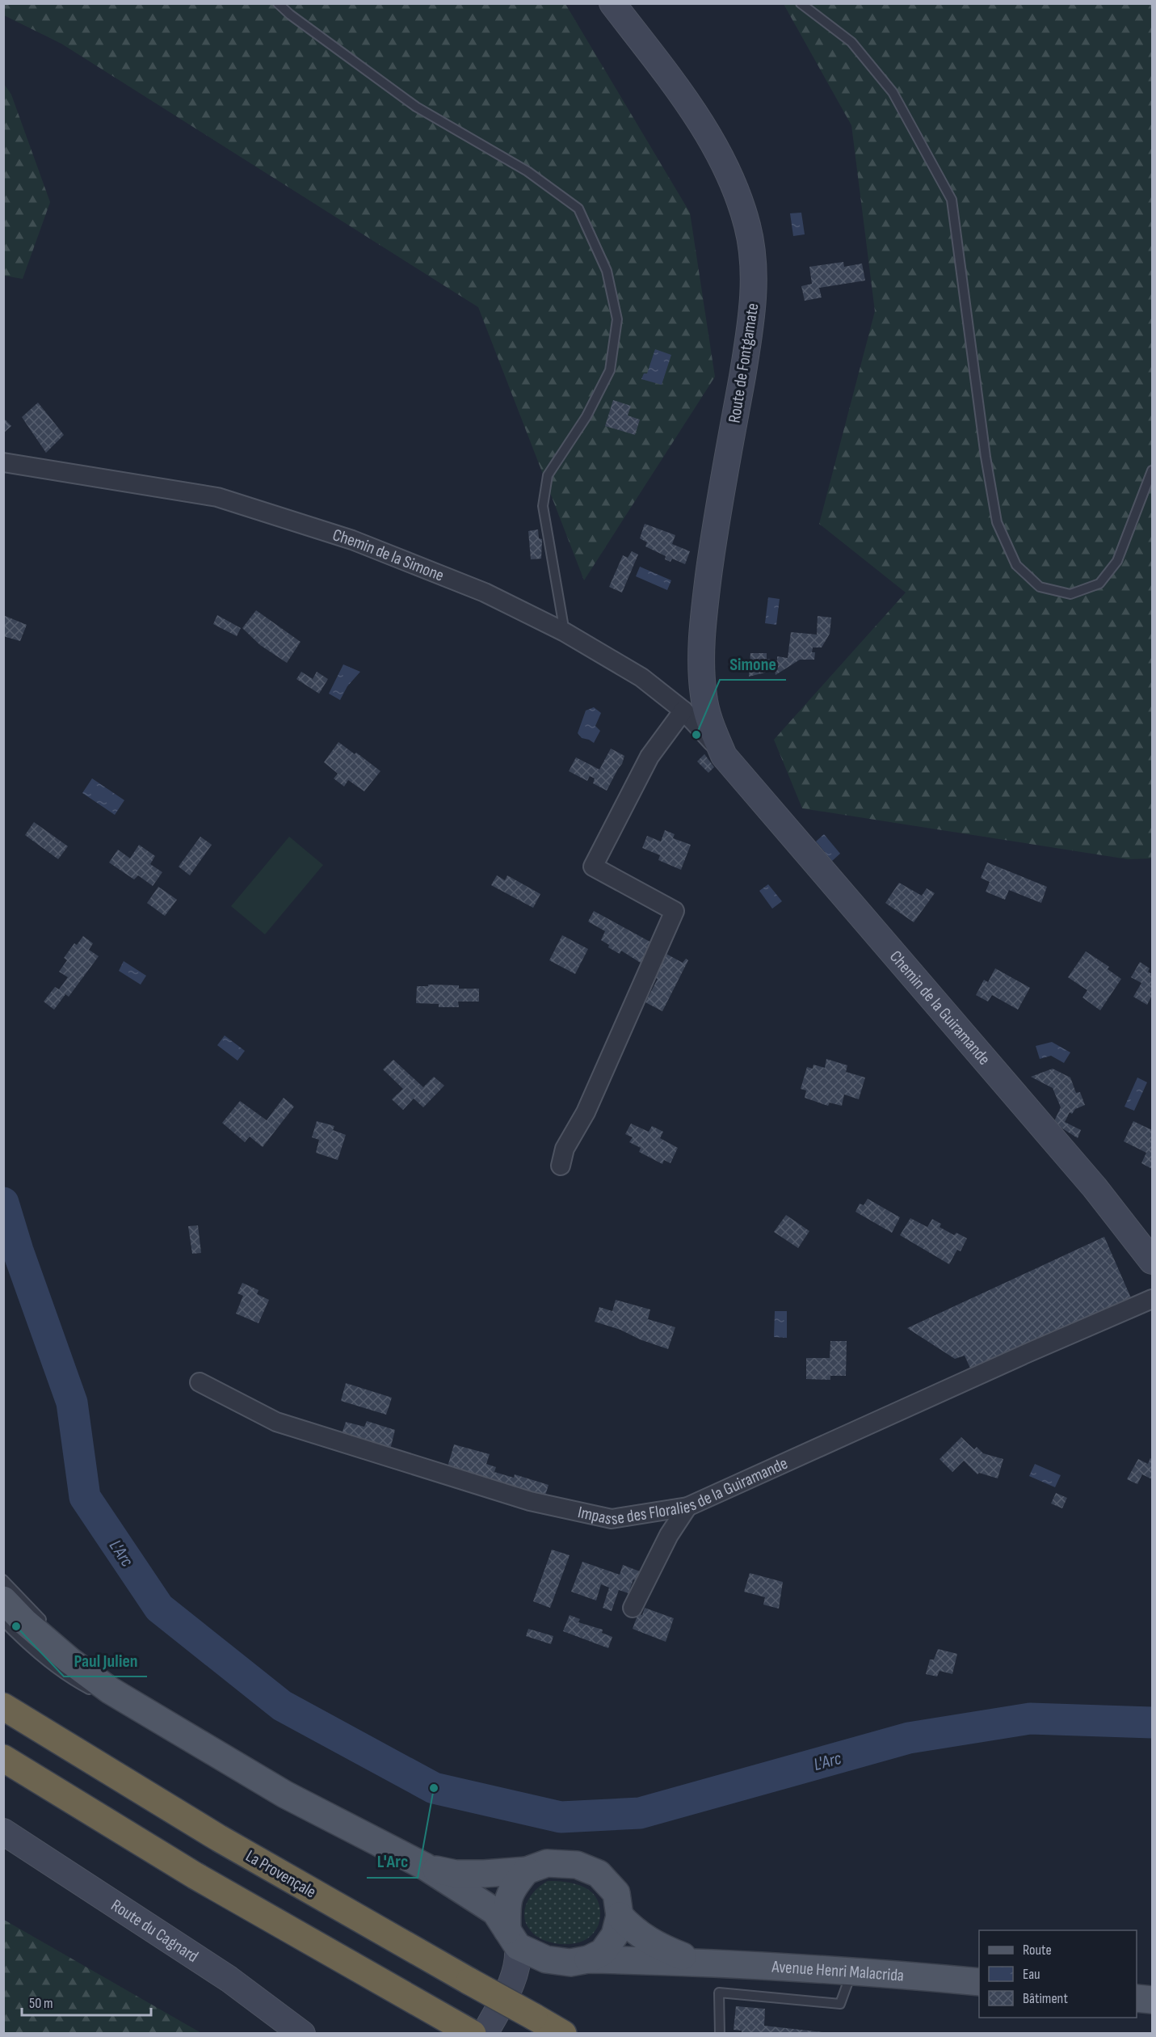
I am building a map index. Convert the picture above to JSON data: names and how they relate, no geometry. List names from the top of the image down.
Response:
{
  "streets": {
    "highway": ["La Provençale"],
    "main road": ["Avenue Henri Malacrida"],
    "street": [
      "Route de Fontgamate",
      "Chemin de la Simone",
      "Chemin de la Guiramande",
      "Impasse des Floralies de la Guiramande",
      "Route du Cagnard"
    ]
  },
  "crossings": [
    ["Route de Fontgamate", "Chemin de la Simone"],
    ["Route de Fontgamate", "Chemin de la Guiramande"],
    ["Chemin de la Simone", "Chemin de la Guiramande"]
  ],
  "water": ["L'Arc"],
  "places": ["Simone", "Paul Julien", "L'Arc"],
  "legend": ["Route", "Eau", "Bâtiment"],
  "scale_bar": "50 m"
}
